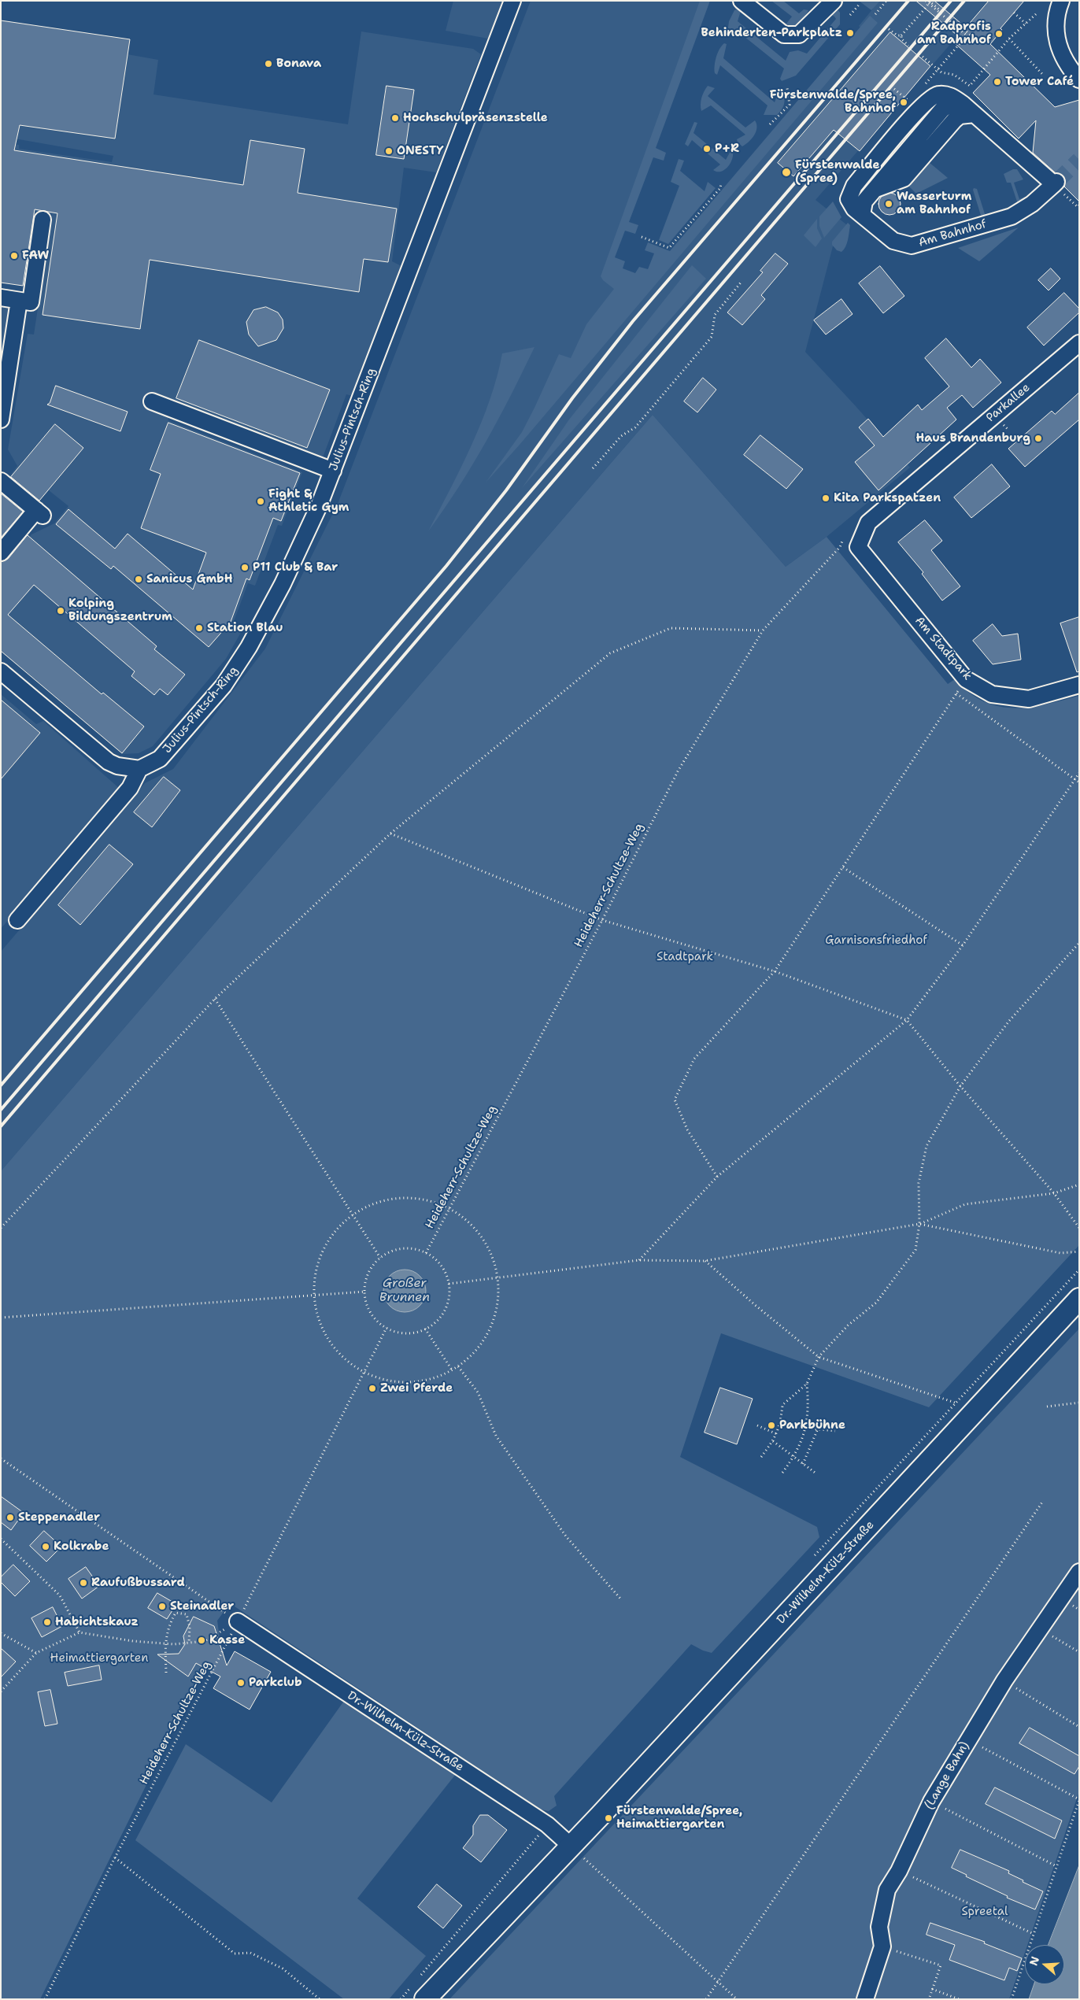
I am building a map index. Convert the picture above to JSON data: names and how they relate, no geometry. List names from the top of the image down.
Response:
{
  "streets": {
    "main road": ["Dr.-Wilhelm-Külz-Straße"],
    "street": [
      "Am Bahnhof",
      "Parkallee",
      "Julius-Pintsch-Ring",
      "Am Stadtpark",
      "(Lange Bahn)"
    ],
    "path": ["Heideherr-Schultze-Weg"]
  },
  "crossings": [
    ["Parkallee", "Am Stadtpark"],
    ["Heideherr-Schultze-Weg", "Dr.-Wilhelm-Külz-Straße"]
  ],
  "water": ["Großer Brunnen"],
  "parks": [
    "Garnisonsfriedhof",
    "Stadtpark",
    "Heimattiergarten",
    "Spreetal"
  ],
  "places": [
    "Behinderten-Parkplatz",
    "Radprofis am Bahnhof",
    "Bonava",
    "Tower Café",
    "Fürstenwalde/Spree, Bahnhof",
    "Hochschulpräsenzstelle",
    "P+R",
    "ONESTY",
    "Fürstenwalde (Spree)",
    "Wasserturm am Bahnhof",
    "FAW",
    "Haus Brandenburg",
    "Kita Parkspatzen",
    "Fight & Athletic Gym",
    "P11 Club & Bar",
    "Sanicus GmbH",
    "Kolping Bildungszentrum",
    "Station Blau",
    "Zwei Pferde",
    "Parkbühne",
    "Steppenadler",
    "Kolkrabe",
    "Raufußbussard",
    "Steinadler",
    "Habichtskauz",
    "Kasse",
    "Parkclub",
    "Fürstenwalde/Spree, Heimattiergarten"
  ],
  "north": "left"
}
